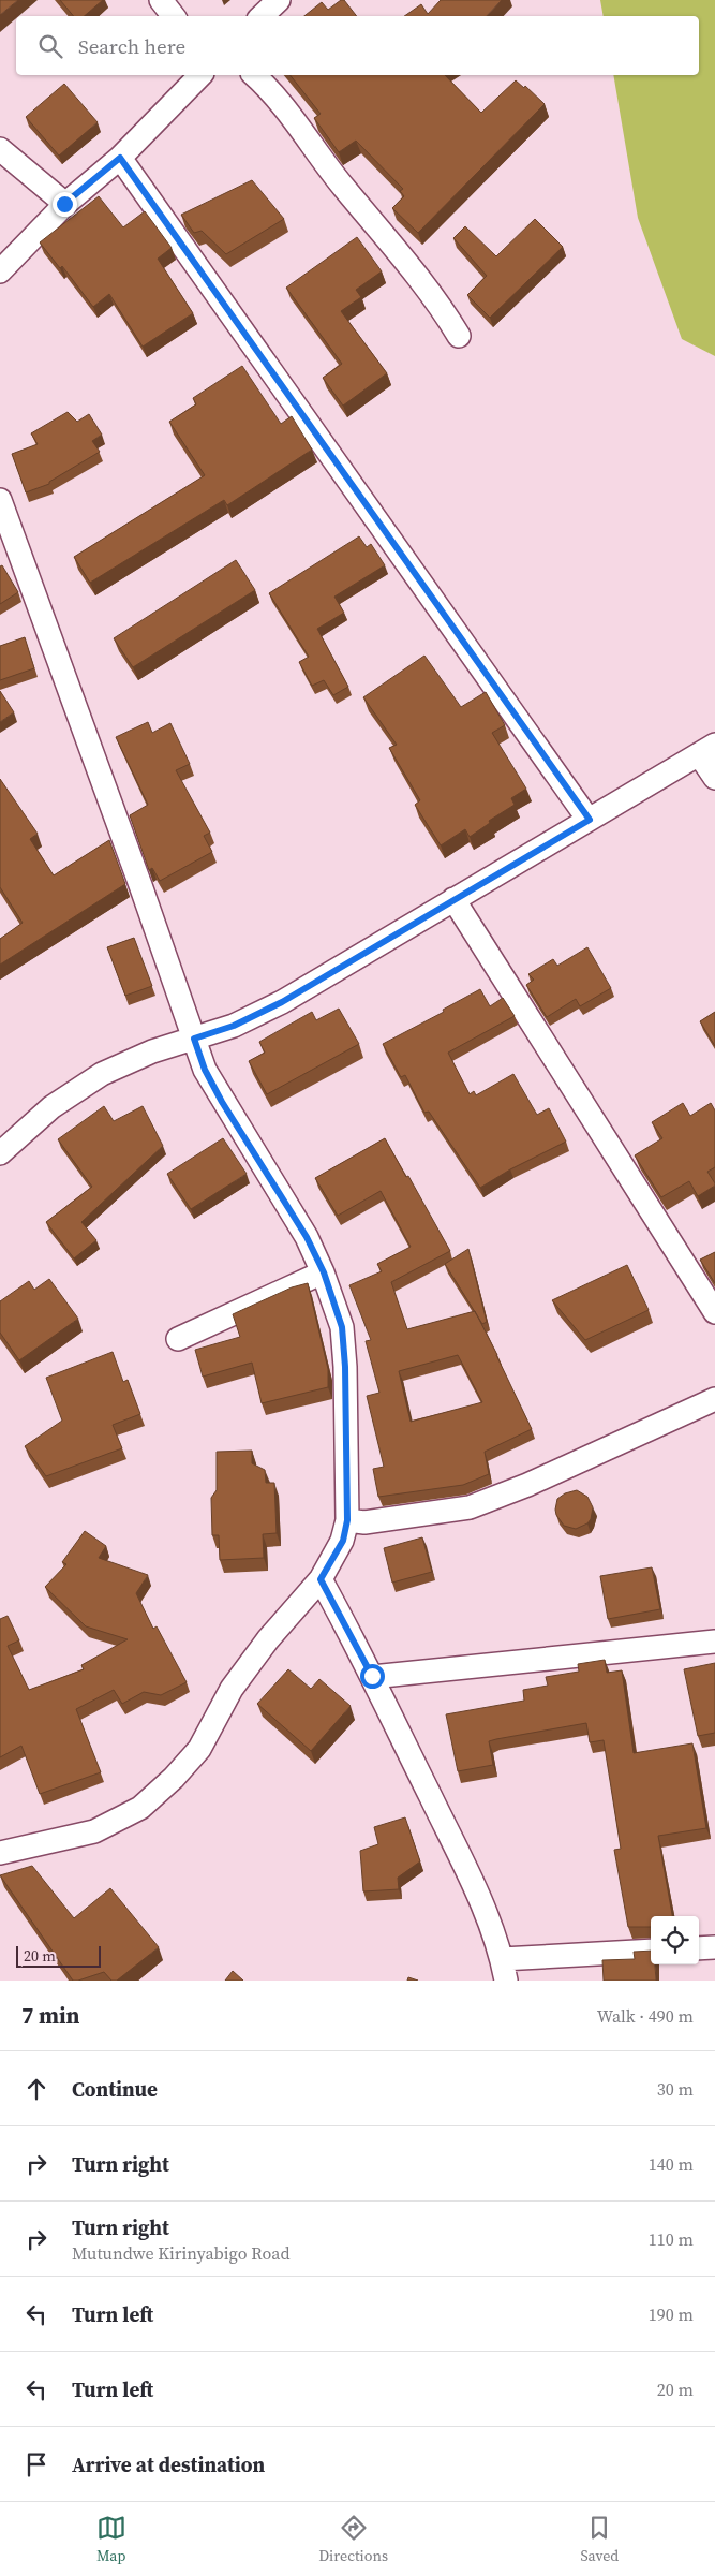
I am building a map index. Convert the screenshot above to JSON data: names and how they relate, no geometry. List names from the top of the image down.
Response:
{
  "scale_bar": "20 m",
  "page": {
    "search": "Search here",
    "scale": "20 m",
    "heading": ["7 min", "Walk · 490 m"],
    "list": [
      ["Continue", "30 m"],
      ["Turn right", "140 m"],
      ["Turn right", "Mutundwe Kirinyabigo Road", "110 m"],
      ["Turn left", "190 m"],
      ["Turn left", "20 m"],
      "Arrive at destination"
    ],
    "nav": ["Map", "Directions", "Saved"]
  }
}
